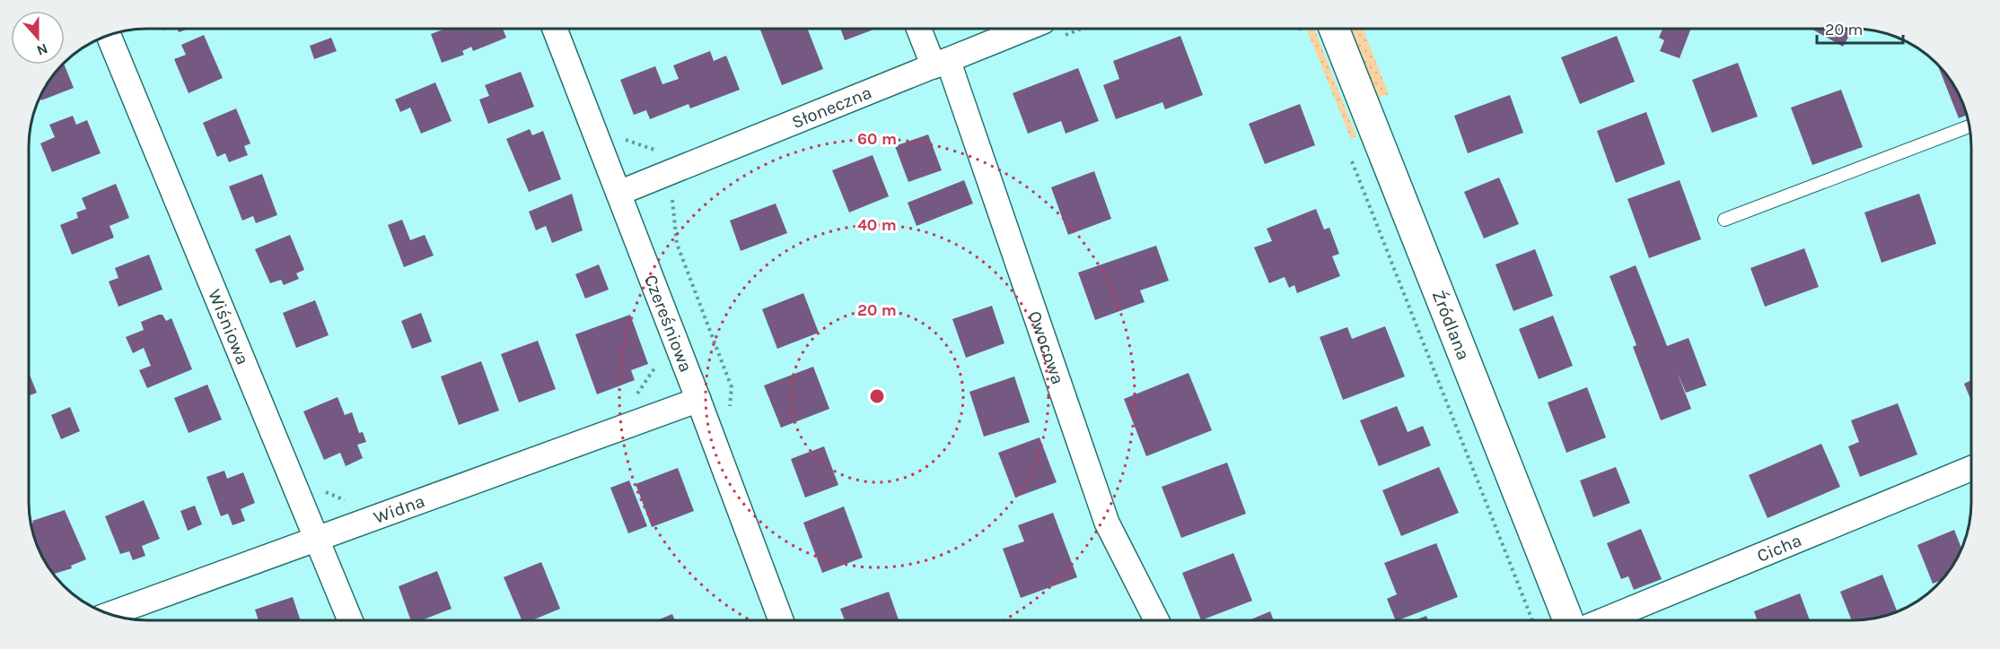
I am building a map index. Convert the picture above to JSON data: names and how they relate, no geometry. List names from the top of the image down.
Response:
{
  "streets": {
    "street": [
      "Słoneczna",
      "Czereśniowa",
      "Źródlana",
      "Wiśniowa",
      "Owocowa",
      "Widna",
      "Cicha"
    ]
  },
  "crossings": [
    ["Słoneczna", "Czereśniowa"],
    ["Słoneczna", "Owocowa"],
    ["Czereśniowa", "Widna"],
    ["Wiśniowa", "Widna"]
  ],
  "scale_bar": "20 m",
  "north": "bottom",
  "rings": ["60 m", "40 m", "20 m"]
}
